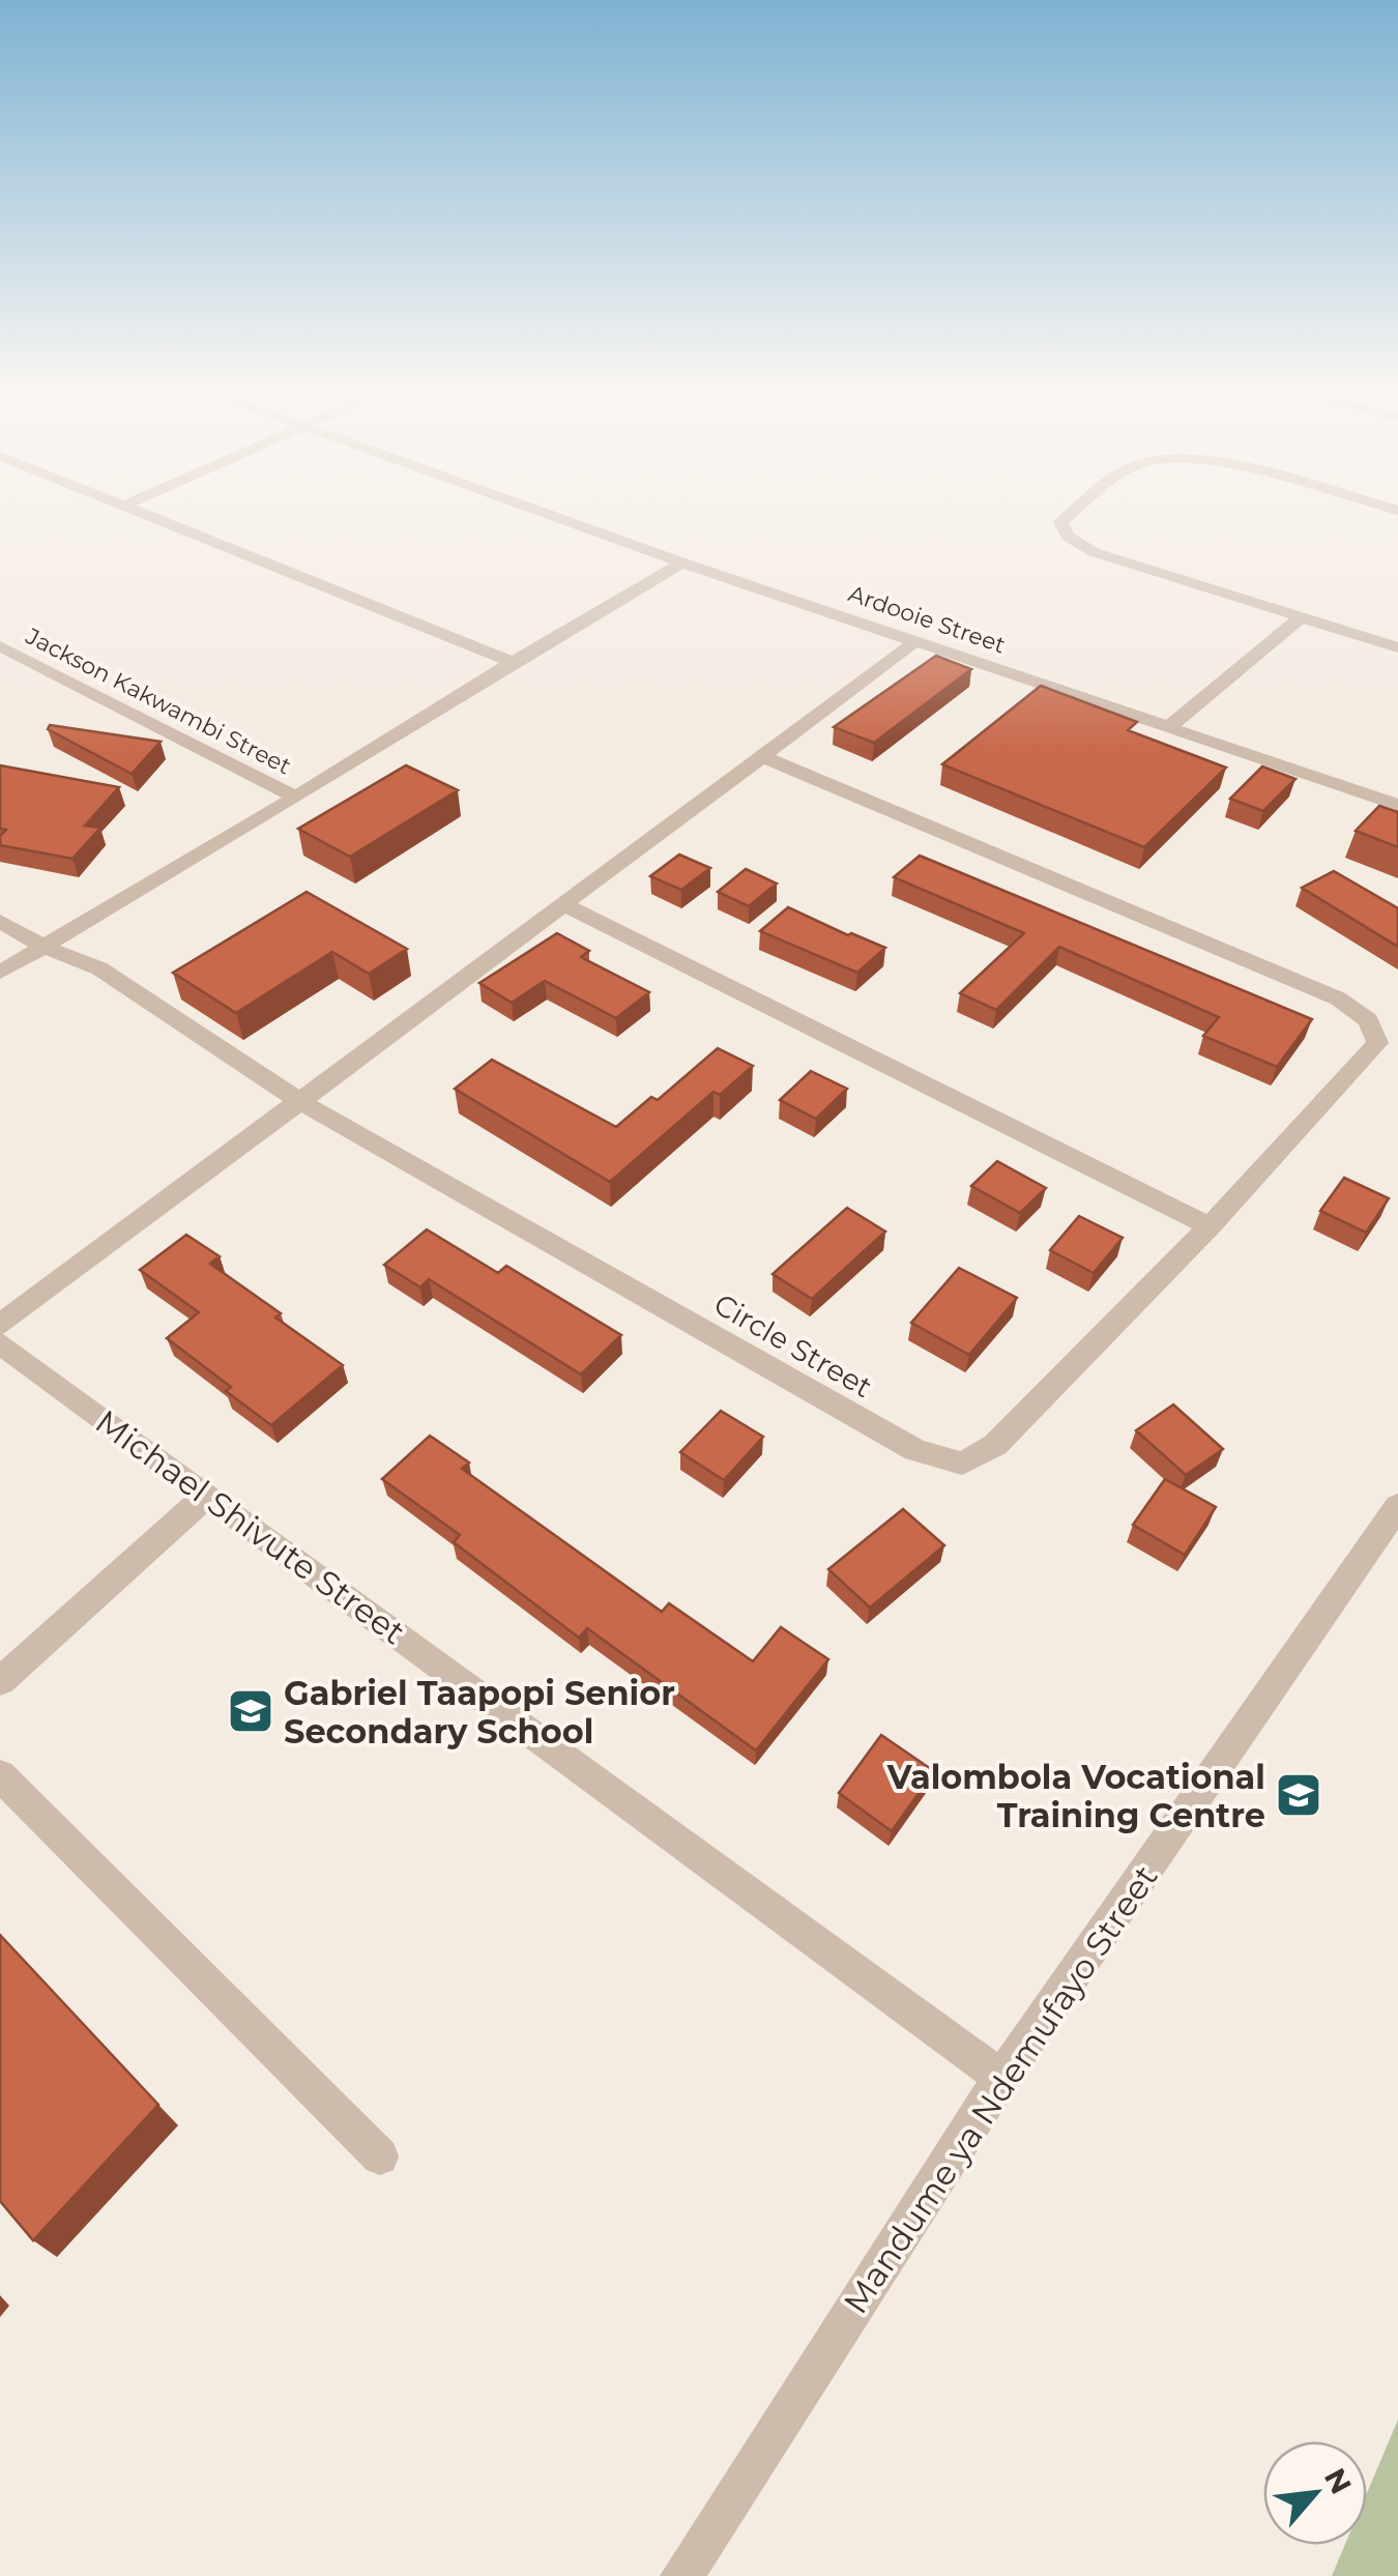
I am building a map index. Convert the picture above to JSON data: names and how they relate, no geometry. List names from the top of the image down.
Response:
{
  "streets": {
    "street": [
      "Ardooie Street",
      "Jackson Kakwambi Street",
      "Circle Street",
      "Michael Shivute Street",
      "Mandume ya Ndemufayo Street"
    ]
  },
  "crossings": [
    ["Michael Shivute Street", "Mandume ya Ndemufayo Street"]
  ],
  "places": {
    "school or university": ["Gabriel Taapopi Senior Secondary School", "Valombola Vocational Training Centre"]
  },
  "north": "top right"
}
